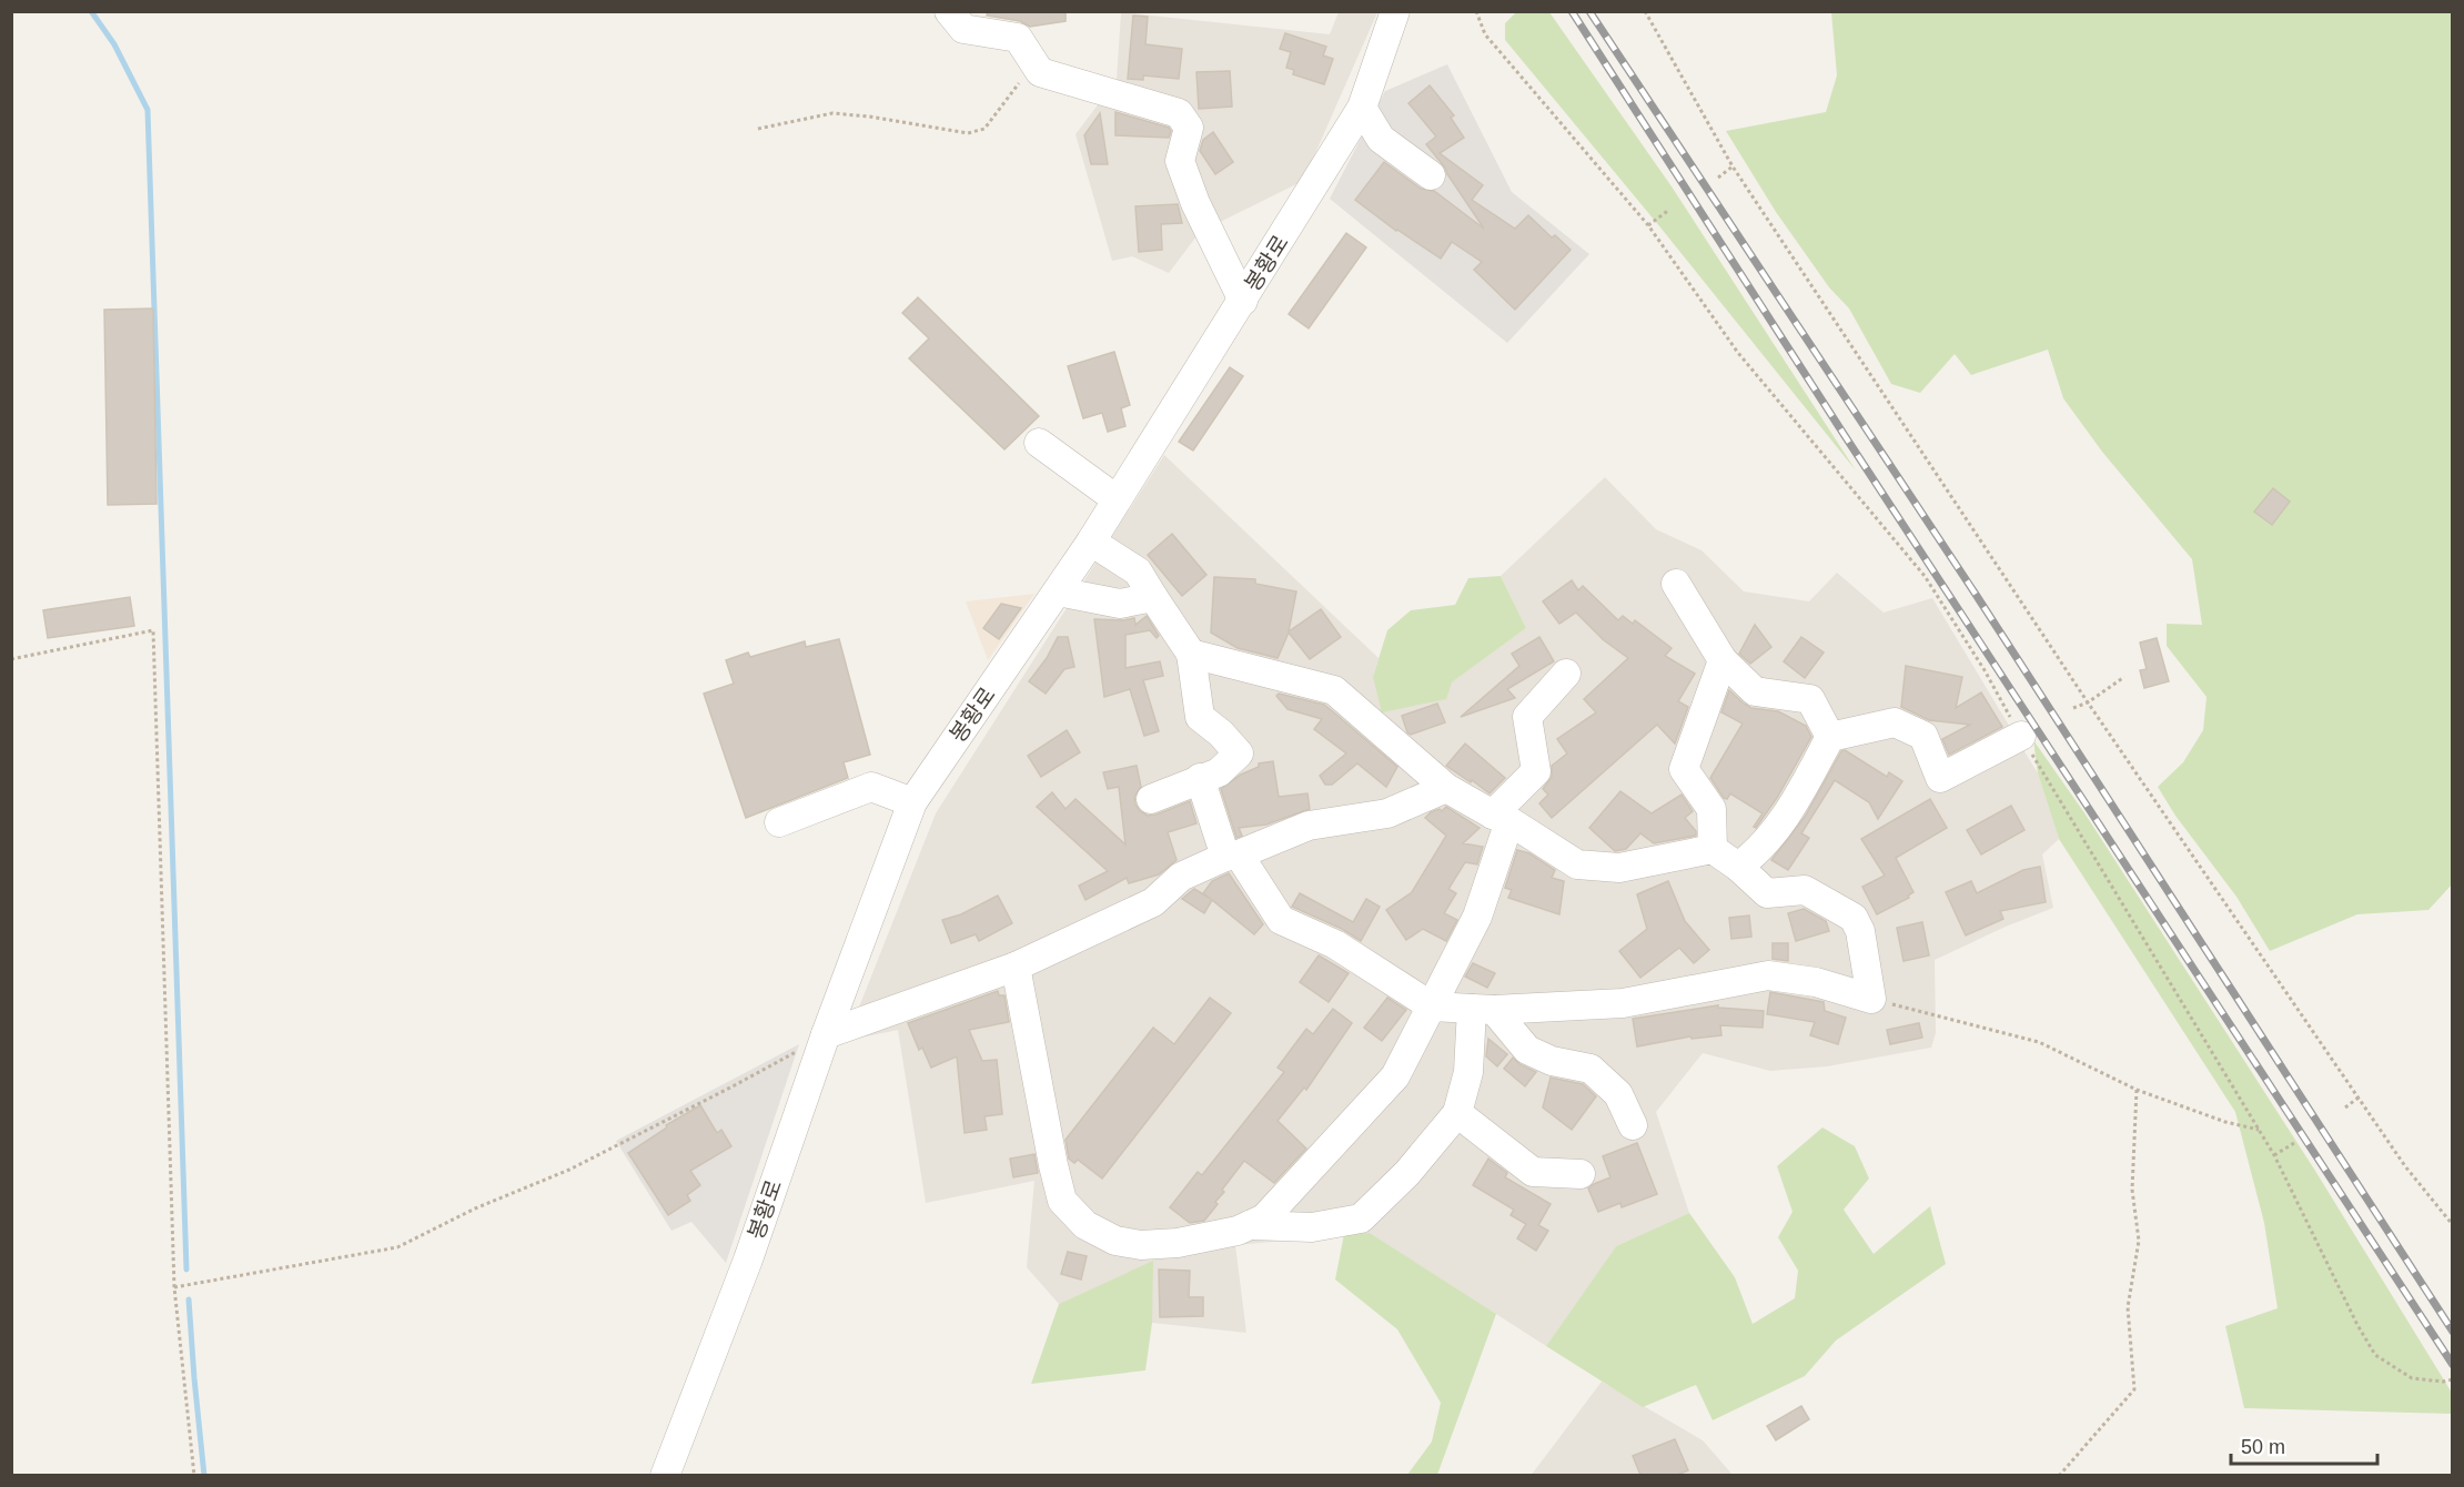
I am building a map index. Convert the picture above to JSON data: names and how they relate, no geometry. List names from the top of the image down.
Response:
{
  "streets": {
    "street": ["봉황로"]
  },
  "scale_bar": "50 m"
}
